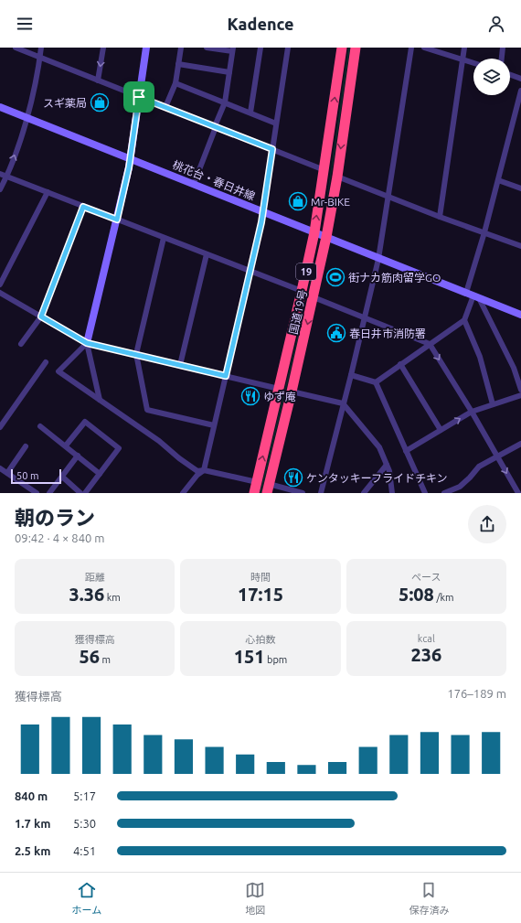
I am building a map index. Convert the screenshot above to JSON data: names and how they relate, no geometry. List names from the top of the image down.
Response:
{
  "streets": {
    "highway": ["19", "国道19号"],
    "street": ["桃花台・春日井線"]
  },
  "crossings": [
    ["桃花台・春日井線", "国道19号"]
  ],
  "places": {
    "shop": ["スギ薬局", "Mr-BIKE"],
    "sports": ["街ナカ筋肉留学GO"],
    "public building": ["春日井市消防署"],
    "restaurant": ["ゆず庵", "ケンタッキーフライドチキン"]
  },
  "scale_bar": "50 m",
  "page": {
    "header": "Kadence",
    "scale": "50 m",
    "heading": ["朝のラン", "09:42 · 4 × 840 m"],
    "stats": [
      ["距離", "3.36 km"],
      ["時間", "17:15"],
      ["ペース", "5:08 /km"],
      ["獲得標高", "56 m"],
      ["心拍数", "151 bpm"],
      ["kcal", "236"]
    ],
    "chart": ["獲得標高", "176–189 m"],
    "list": [
      {
        "name": "840 m",
        "note": "5:17"
      },
      {
        "name": "1.7 km",
        "note": "5:30"
      },
      {
        "name": "2.5 km",
        "note": "4:51"
      }
    ],
    "tabs": ["ホーム", "地図", "保存済み"]
  }
}
